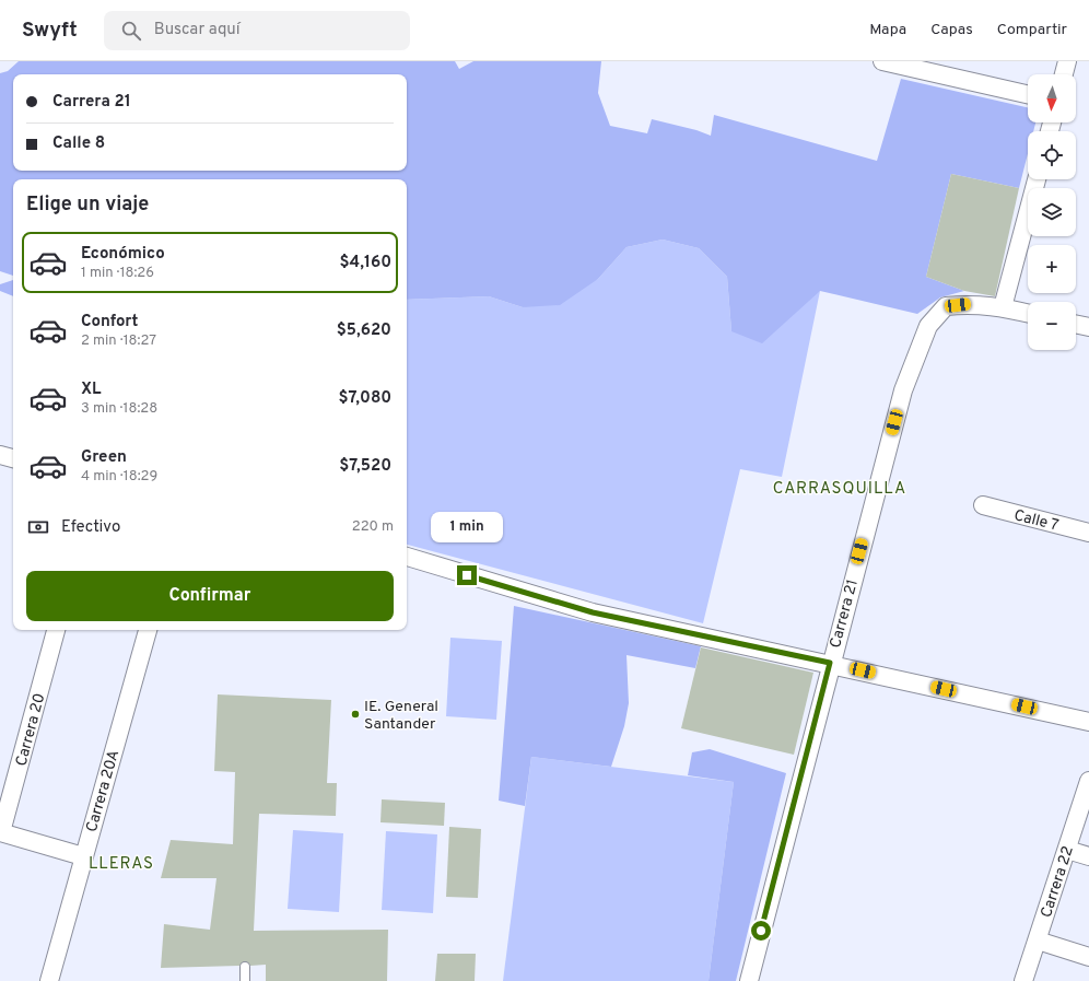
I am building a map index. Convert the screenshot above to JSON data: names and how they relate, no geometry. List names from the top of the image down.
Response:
{
  "streets": {
    "street": [
      "Calle 7",
      "Carrera 21",
      "Carrera 20",
      "Carrera 20A",
      "Carrera 22"
    ]
  },
  "districts": ["CARRASQUILLA", "LLERAS"],
  "places": ["IE. General Santander"],
  "north": "bottom",
  "page": {
    "header": "Swyft",
    "search": "Buscar aquí",
    "nav": ["Mapa", "Capas", "Compartir"],
    "map_buttons": ["+", "−"],
    "banner": ["Carrera 21", "Calle 8"],
    "heading": "Elige un viaje",
    "list": [
      {
        "name": "Económico",
        "note": "1 min · 18:26",
        "value": "$4,160"
      },
      {
        "name": "Confort",
        "note": "2 min · 18:27",
        "value": "$5,620"
      },
      {
        "name": "XL",
        "note": "3 min · 18:28",
        "value": "$7,080"
      },
      {
        "name": "Green",
        "note": "4 min · 18:29",
        "value": "$7,520"
      }
    ],
    "pay": ["Efectivo", "220 m"],
    "bubble": "1 min",
    "buttons": "Confirmar"
  }
}
